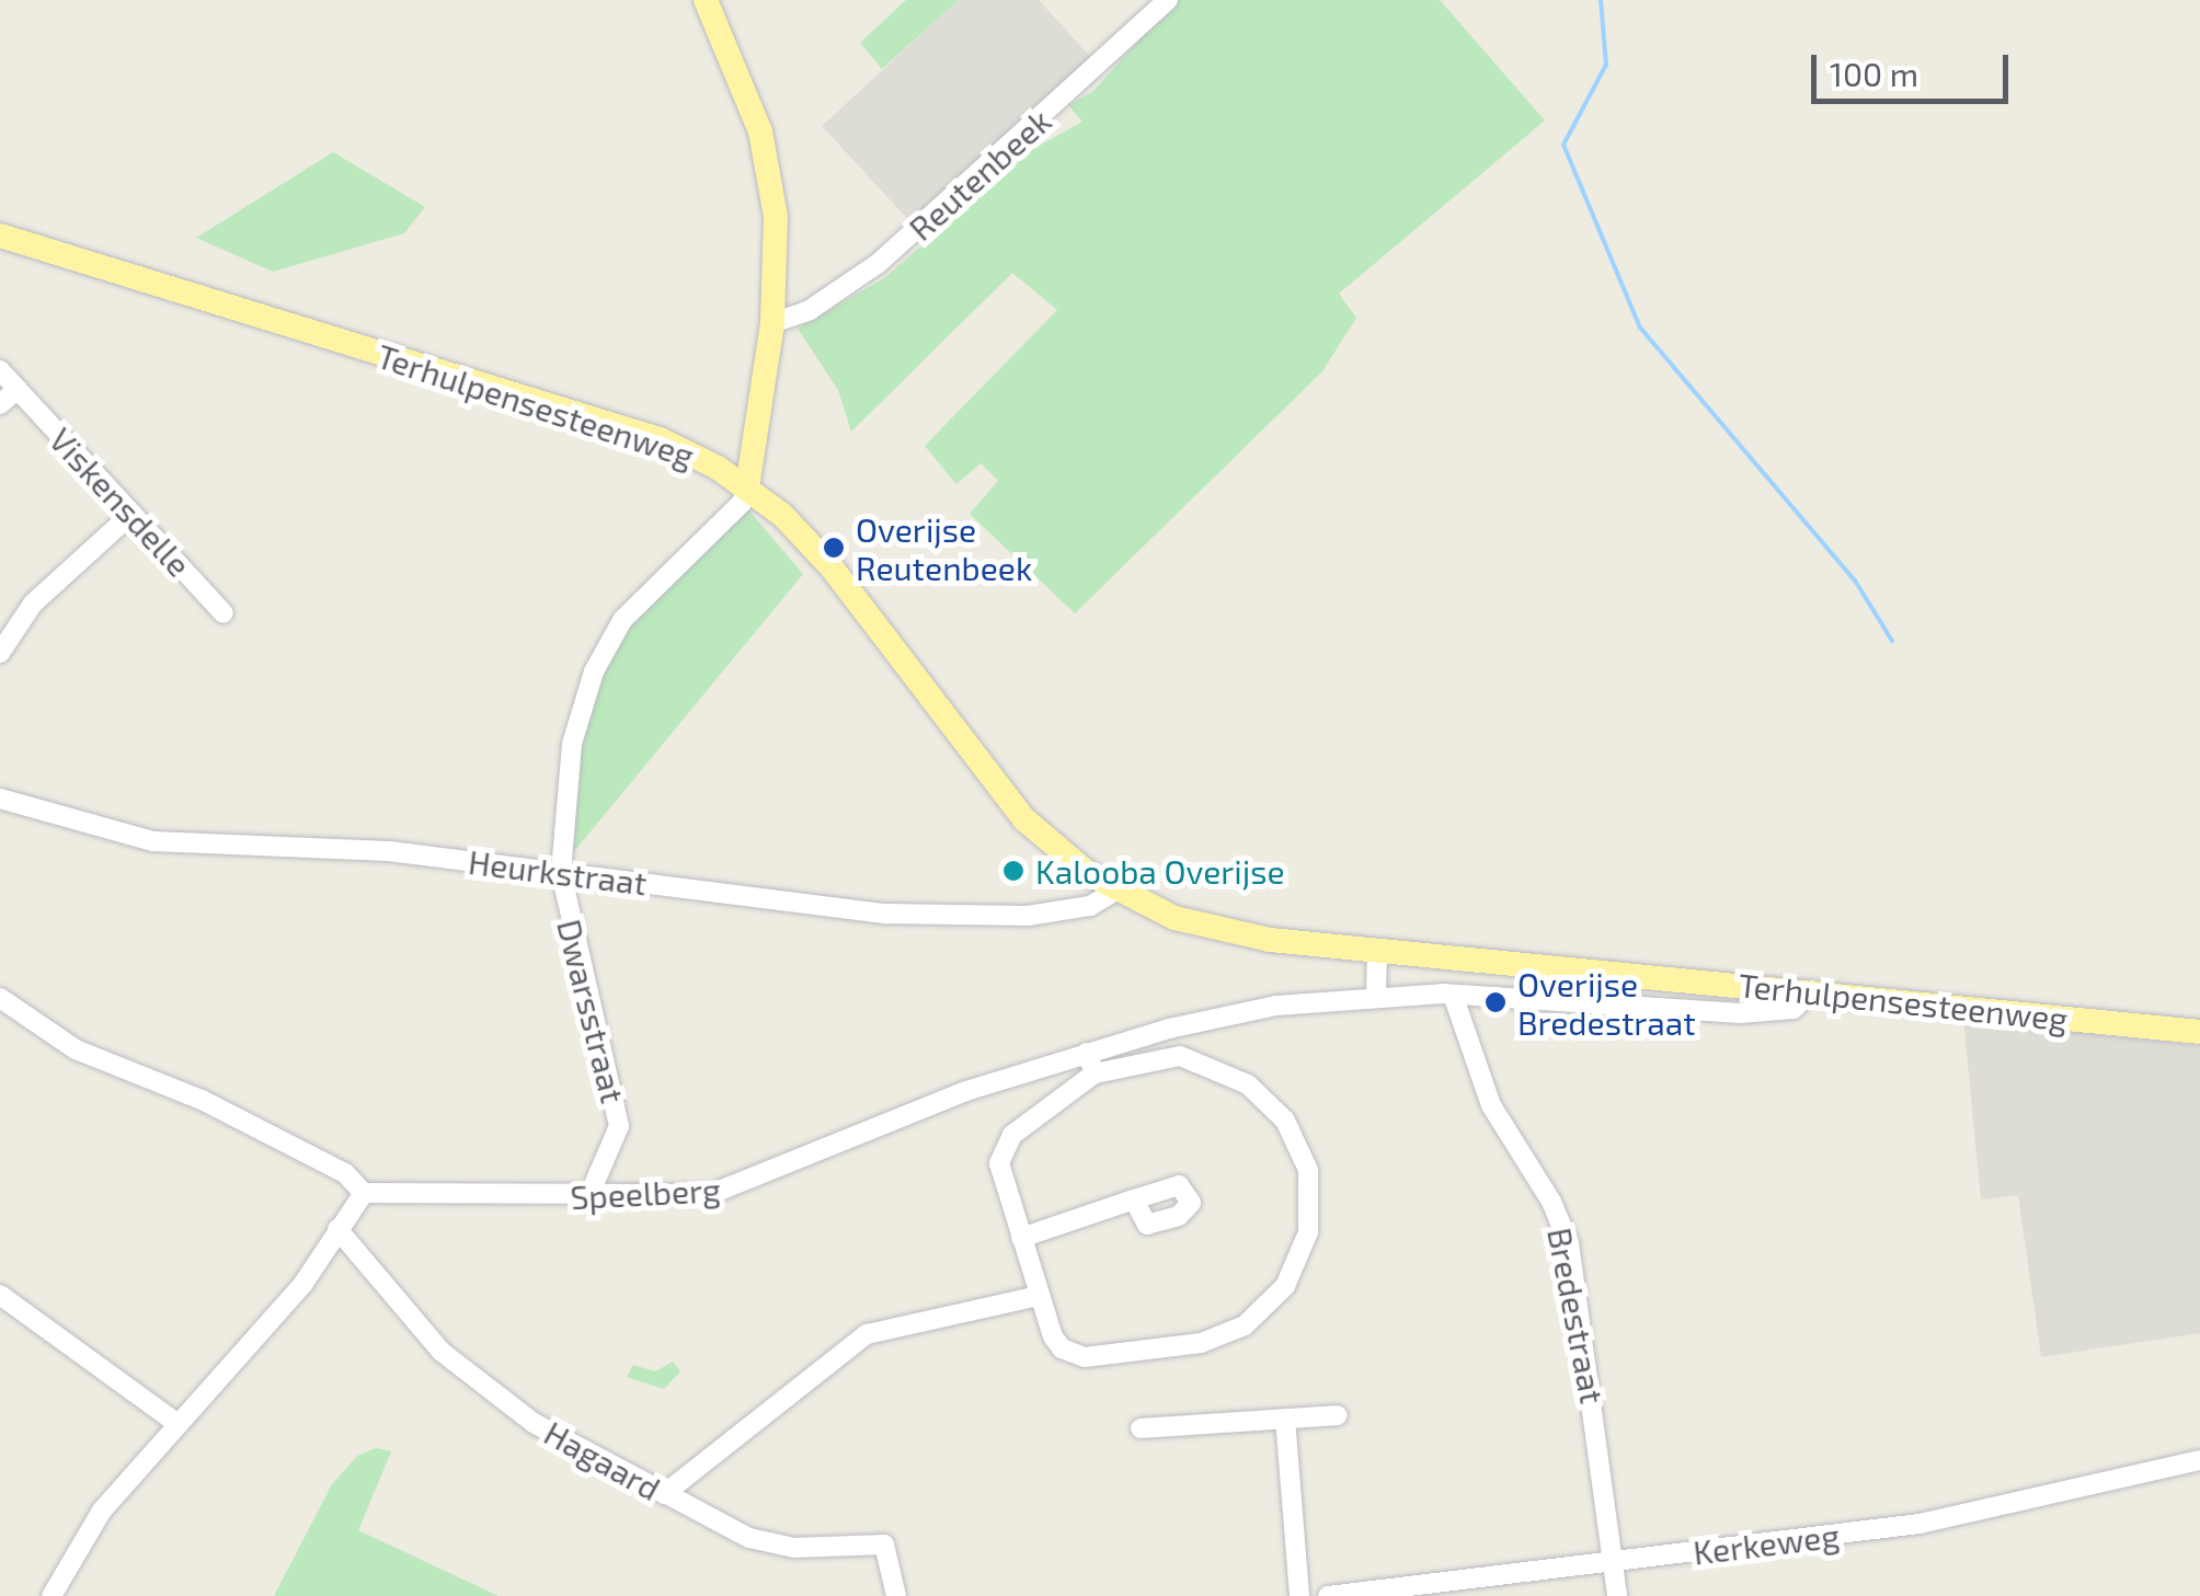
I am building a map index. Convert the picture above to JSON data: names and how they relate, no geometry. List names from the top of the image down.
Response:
{
  "streets": {
    "main road": ["Terhulpensesteenweg"],
    "street": [
      "Reutenbeek",
      "Viskensdelle",
      "Heurkstraat",
      "Dwarsstraat",
      "Speelberg",
      "Bredestraat",
      "Hagaard",
      "Kerkeweg"
    ]
  },
  "crossings": [
    ["Terhulpensesteenweg", "Heurkstraat"],
    ["Terhulpensesteenweg", "Dwarsstraat"],
    ["Terhulpensesteenweg", "Speelberg"],
    ["Heurkstraat", "Dwarsstraat"],
    ["Dwarsstraat", "Speelberg"],
    ["Speelberg", "Bredestraat"],
    ["Bredestraat", "Kerkeweg"]
  ],
  "places": ["Overijse Reutenbeek", "Kalooba Overijse", "Overijse Bredestraat"],
  "scale_bar": "100 m"
}
